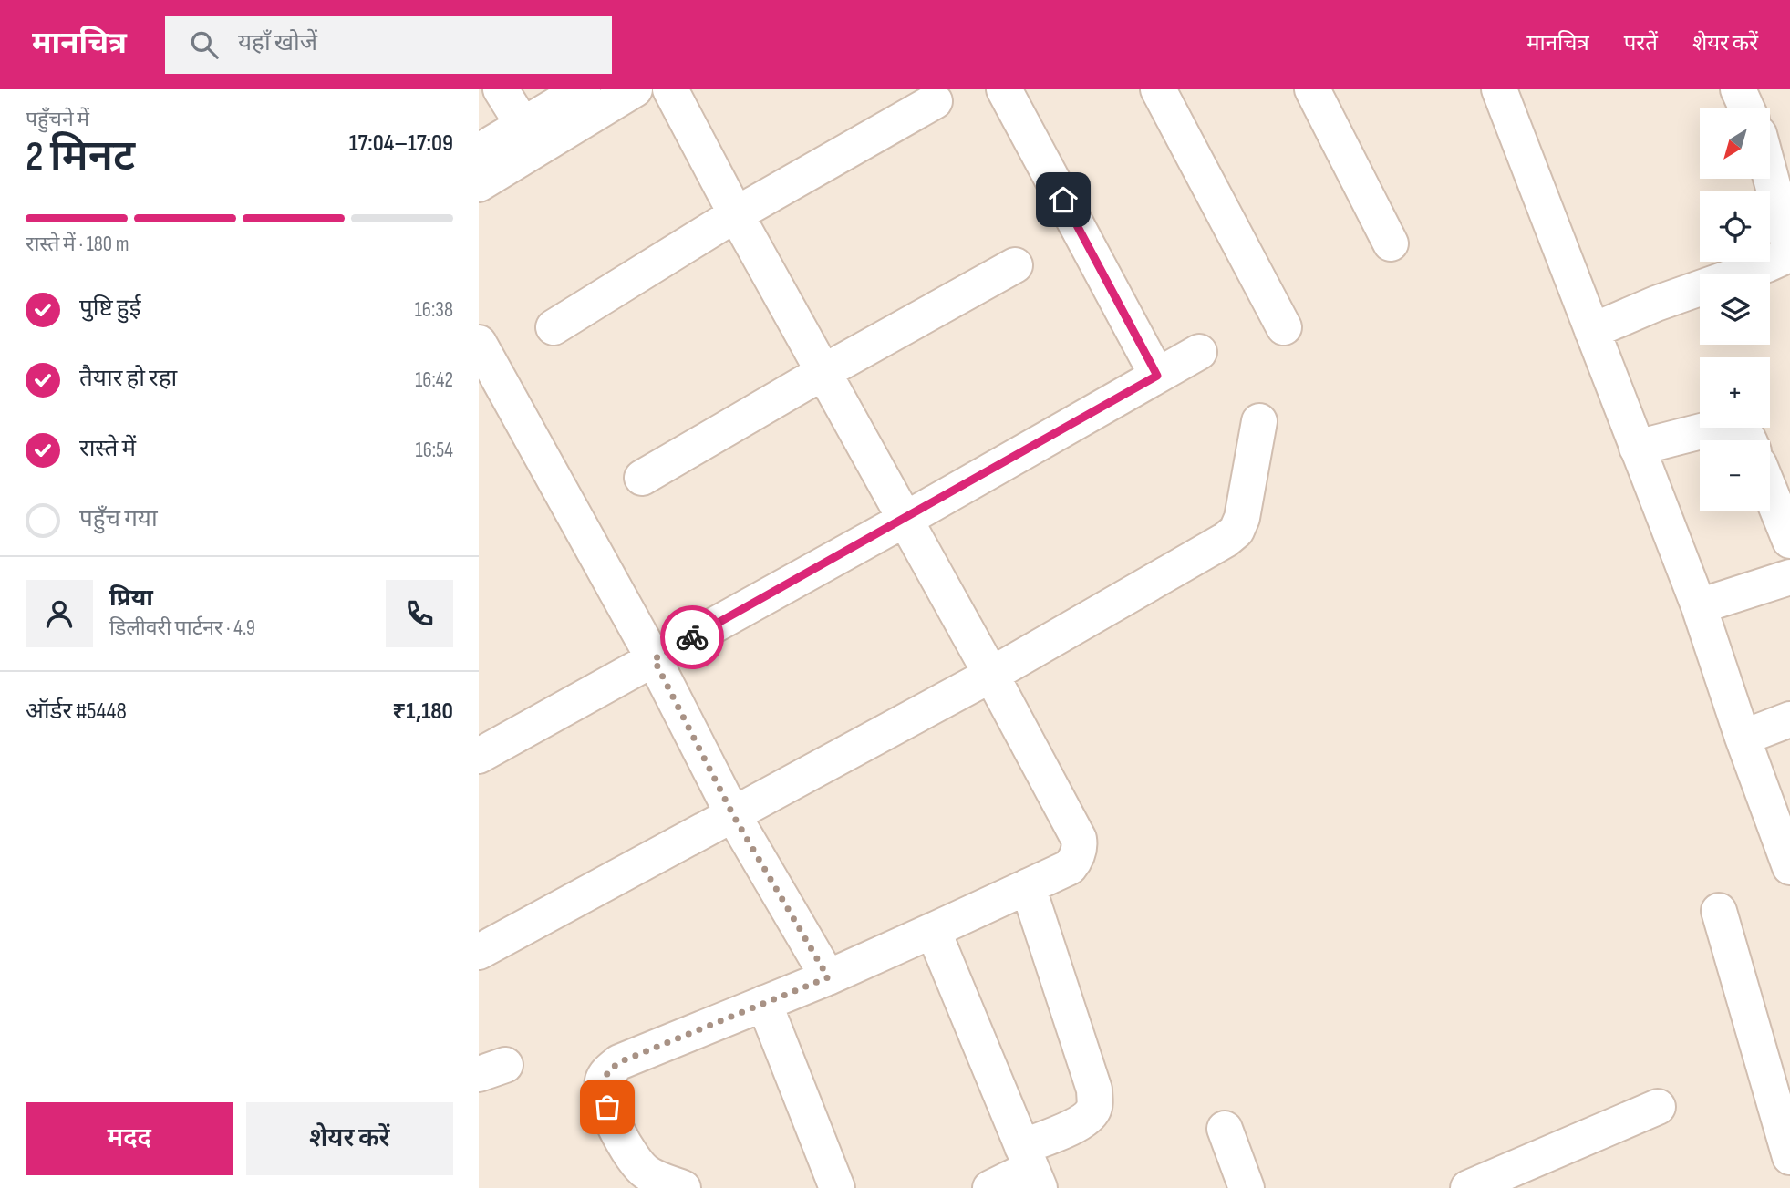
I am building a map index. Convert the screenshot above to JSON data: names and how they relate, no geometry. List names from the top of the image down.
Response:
{
  "north": "bottom left",
  "page": {
    "header": "मानचित्र",
    "search": "यहाँ खोजें",
    "nav": ["मानचित्र", "परतें", "शेयर करें"],
    "heading": ["2 मिनट", "पहुँचने में", "17:04–17:09"],
    "panel": [
      "प्रिया",
      "डिलीवरी पार्टनर · 4.9",
      "ऑर्डर #5448",
      "₹1,180"
    ],
    "map_buttons": ["+", "−"],
    "bar": "रास्ते में · 180 m",
    "list": [
      ["पुष्टि हुई", "16:38"],
      ["तैयार हो रहा", "16:42"],
      ["रास्ते में", "16:54"],
      "पहुँच गया"
    ],
    "buttons": ["मदद", "शेयर करें"]
  }
}
